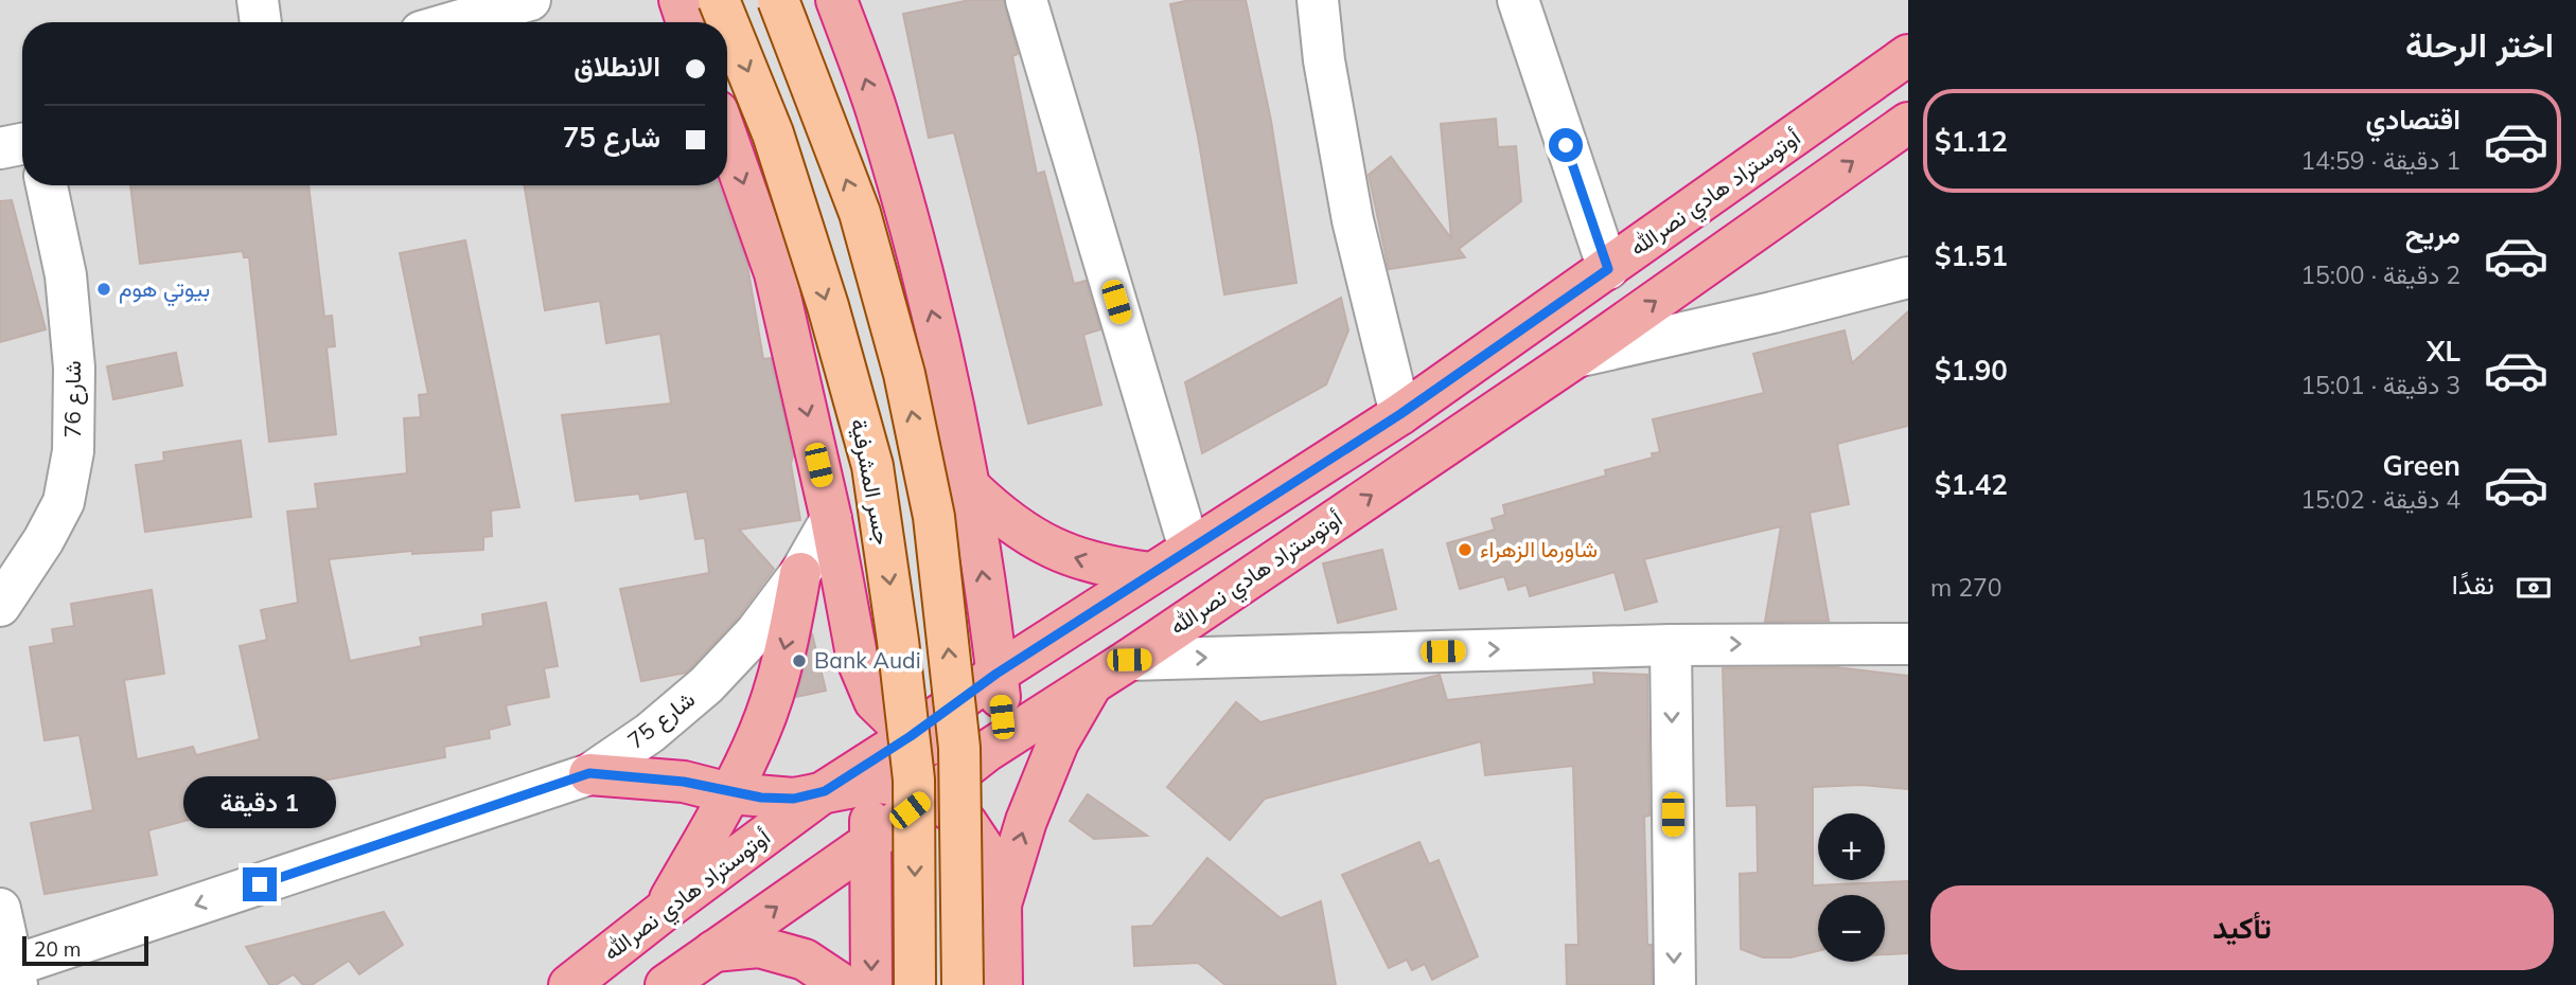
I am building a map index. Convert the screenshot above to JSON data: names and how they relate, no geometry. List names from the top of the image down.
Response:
{
  "streets": {
    "highway": ["أوتوستراد هادي نصرالله"],
    "main road": ["جسر المشرفية"],
    "street": ["شارع 76", "شارع 75"]
  },
  "one_way": ["شارع 75"],
  "places": ["بيوتي هوم", "شاورما الزهراء", "Bank Audi"],
  "scale_bar": "20 m",
  "page": {
    "heading": "اختر الرحلة",
    "banner": ["الانطلاق", "شارع 75"],
    "list": [
      {
        "name": "اقتصادي",
        "note": "1 دقيقة · 14:59",
        "value": "$1.12"
      },
      {
        "name": "مريح",
        "note": "2 دقيقة · 15:00",
        "value": "$1.51"
      },
      {
        "name": "XL",
        "note": "3 دقيقة · 15:01",
        "value": "$1.90"
      },
      {
        "name": "Green",
        "note": "4 دقيقة · 15:02",
        "value": "$1.42"
      }
    ],
    "pay": ["نقدًا", "270 m"],
    "bubble": "1 دقيقة",
    "map_buttons": ["+", "−"],
    "buttons": "تأكيد",
    "scale": "20 m"
  }
}
